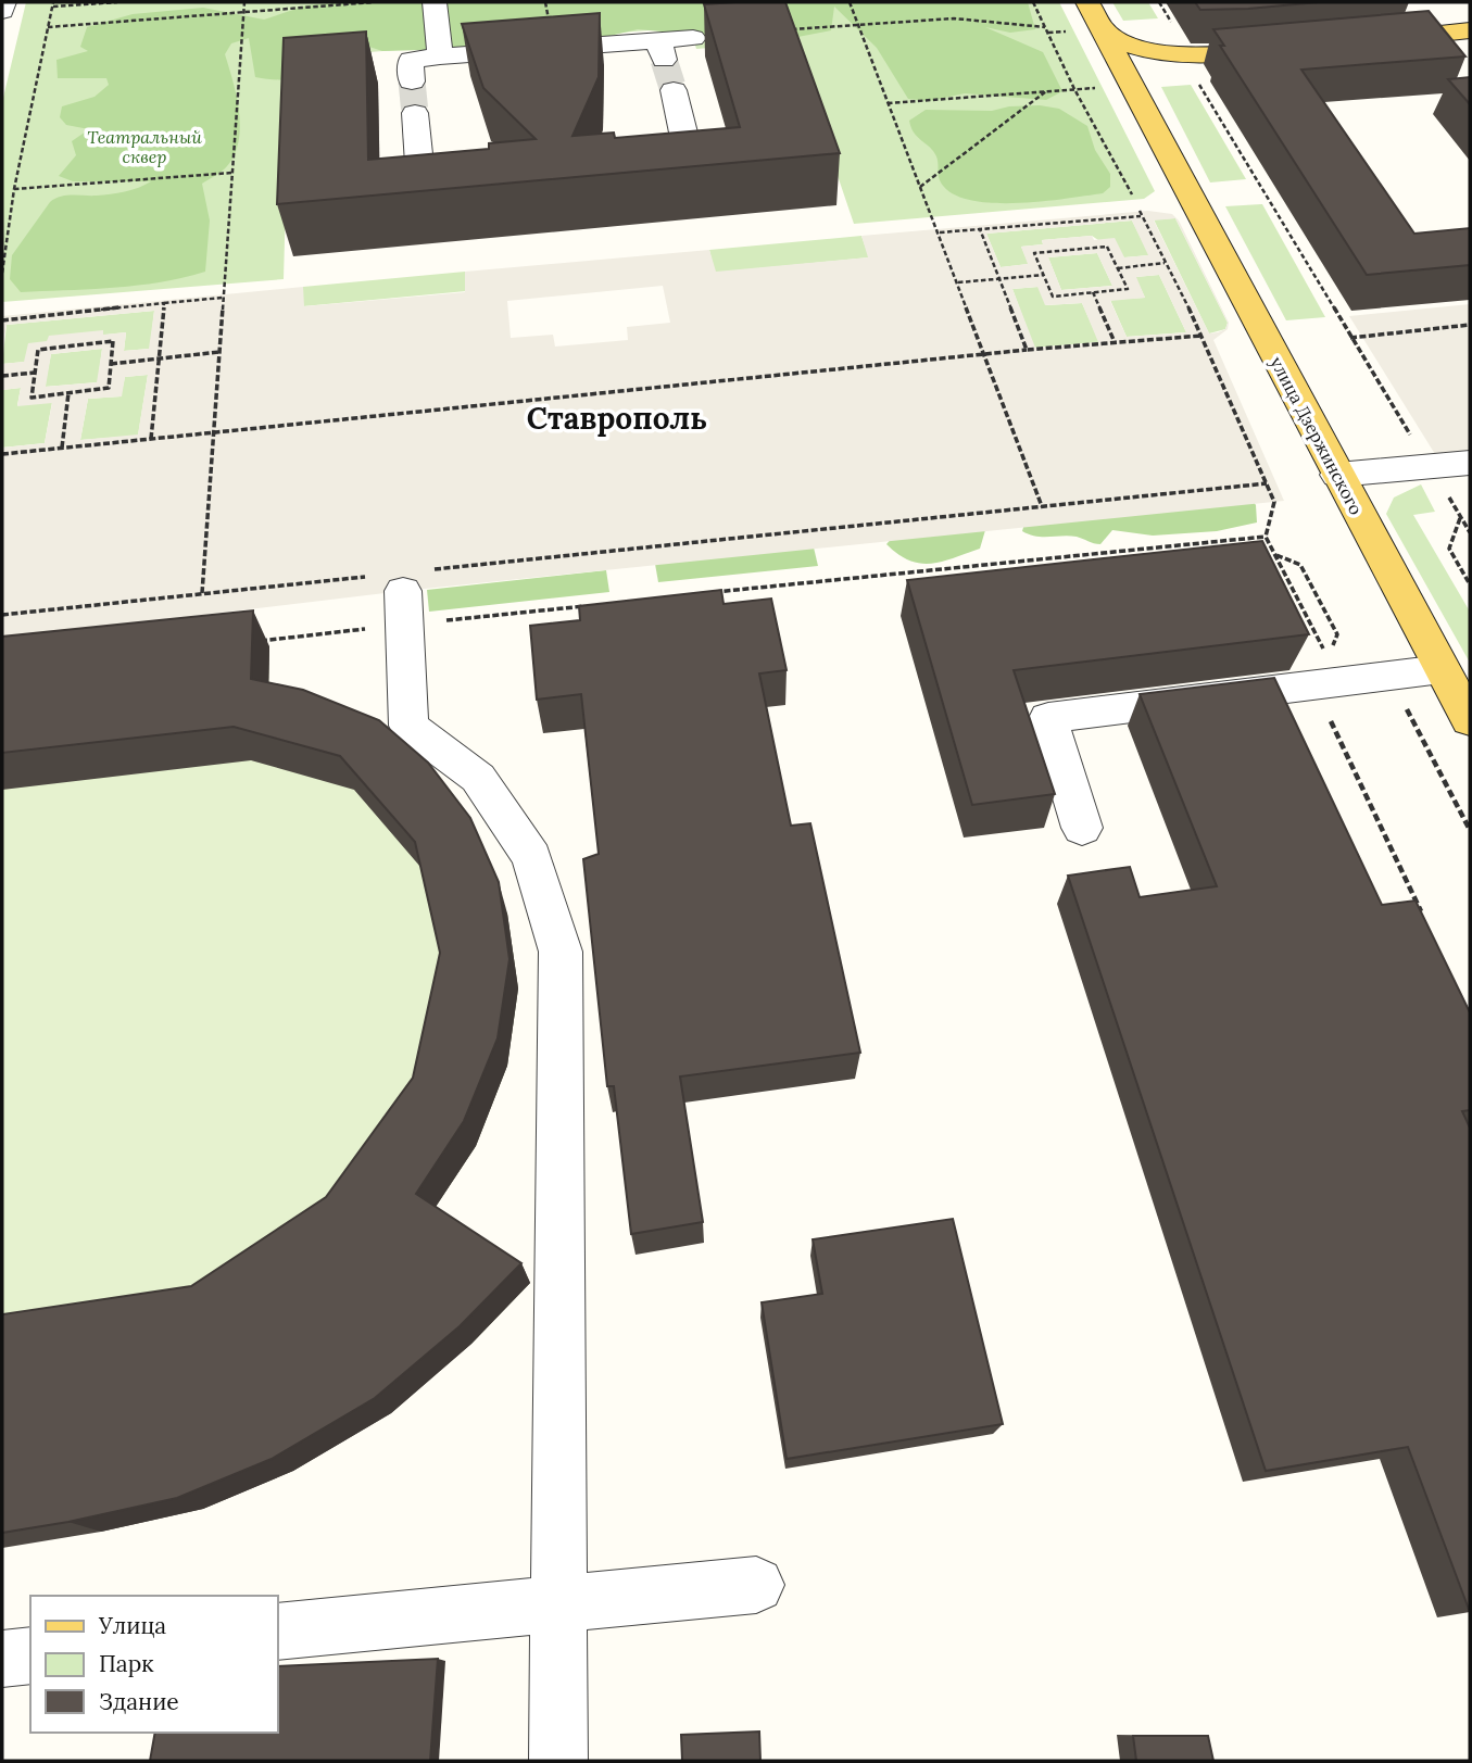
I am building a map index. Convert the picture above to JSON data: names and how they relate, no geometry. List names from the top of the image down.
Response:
{
  "streets": {
    "main road": ["улица Дзержинского"]
  },
  "districts": ["Ставрополь"],
  "parks": ["Театральный сквер"],
  "legend": ["Улица", "Парк", "Здание"]
}
